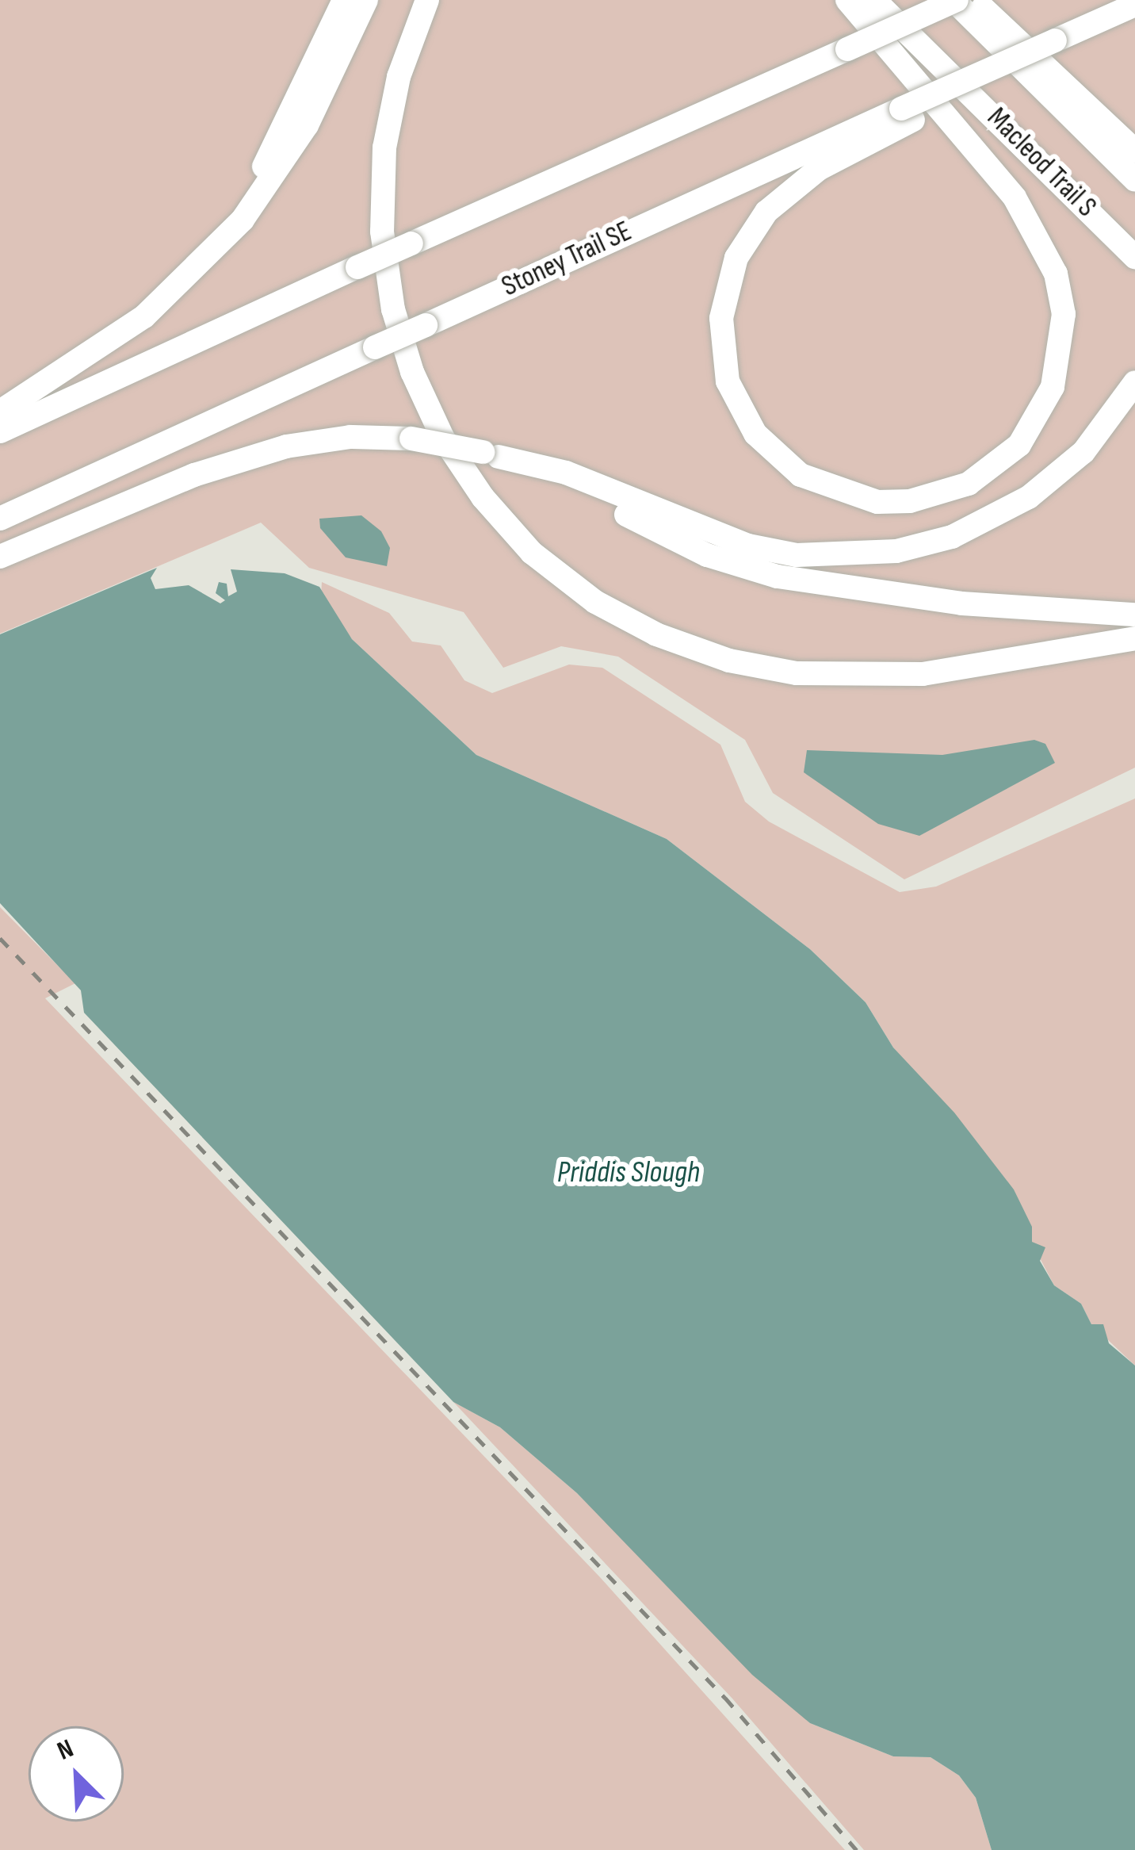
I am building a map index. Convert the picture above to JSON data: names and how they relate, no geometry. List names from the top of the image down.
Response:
{
  "streets": {
    "highway": ["Macleod Trail S", "Stoney Trail SE"]
  },
  "water": ["Priddis Slough"],
  "north": "top left"
}
